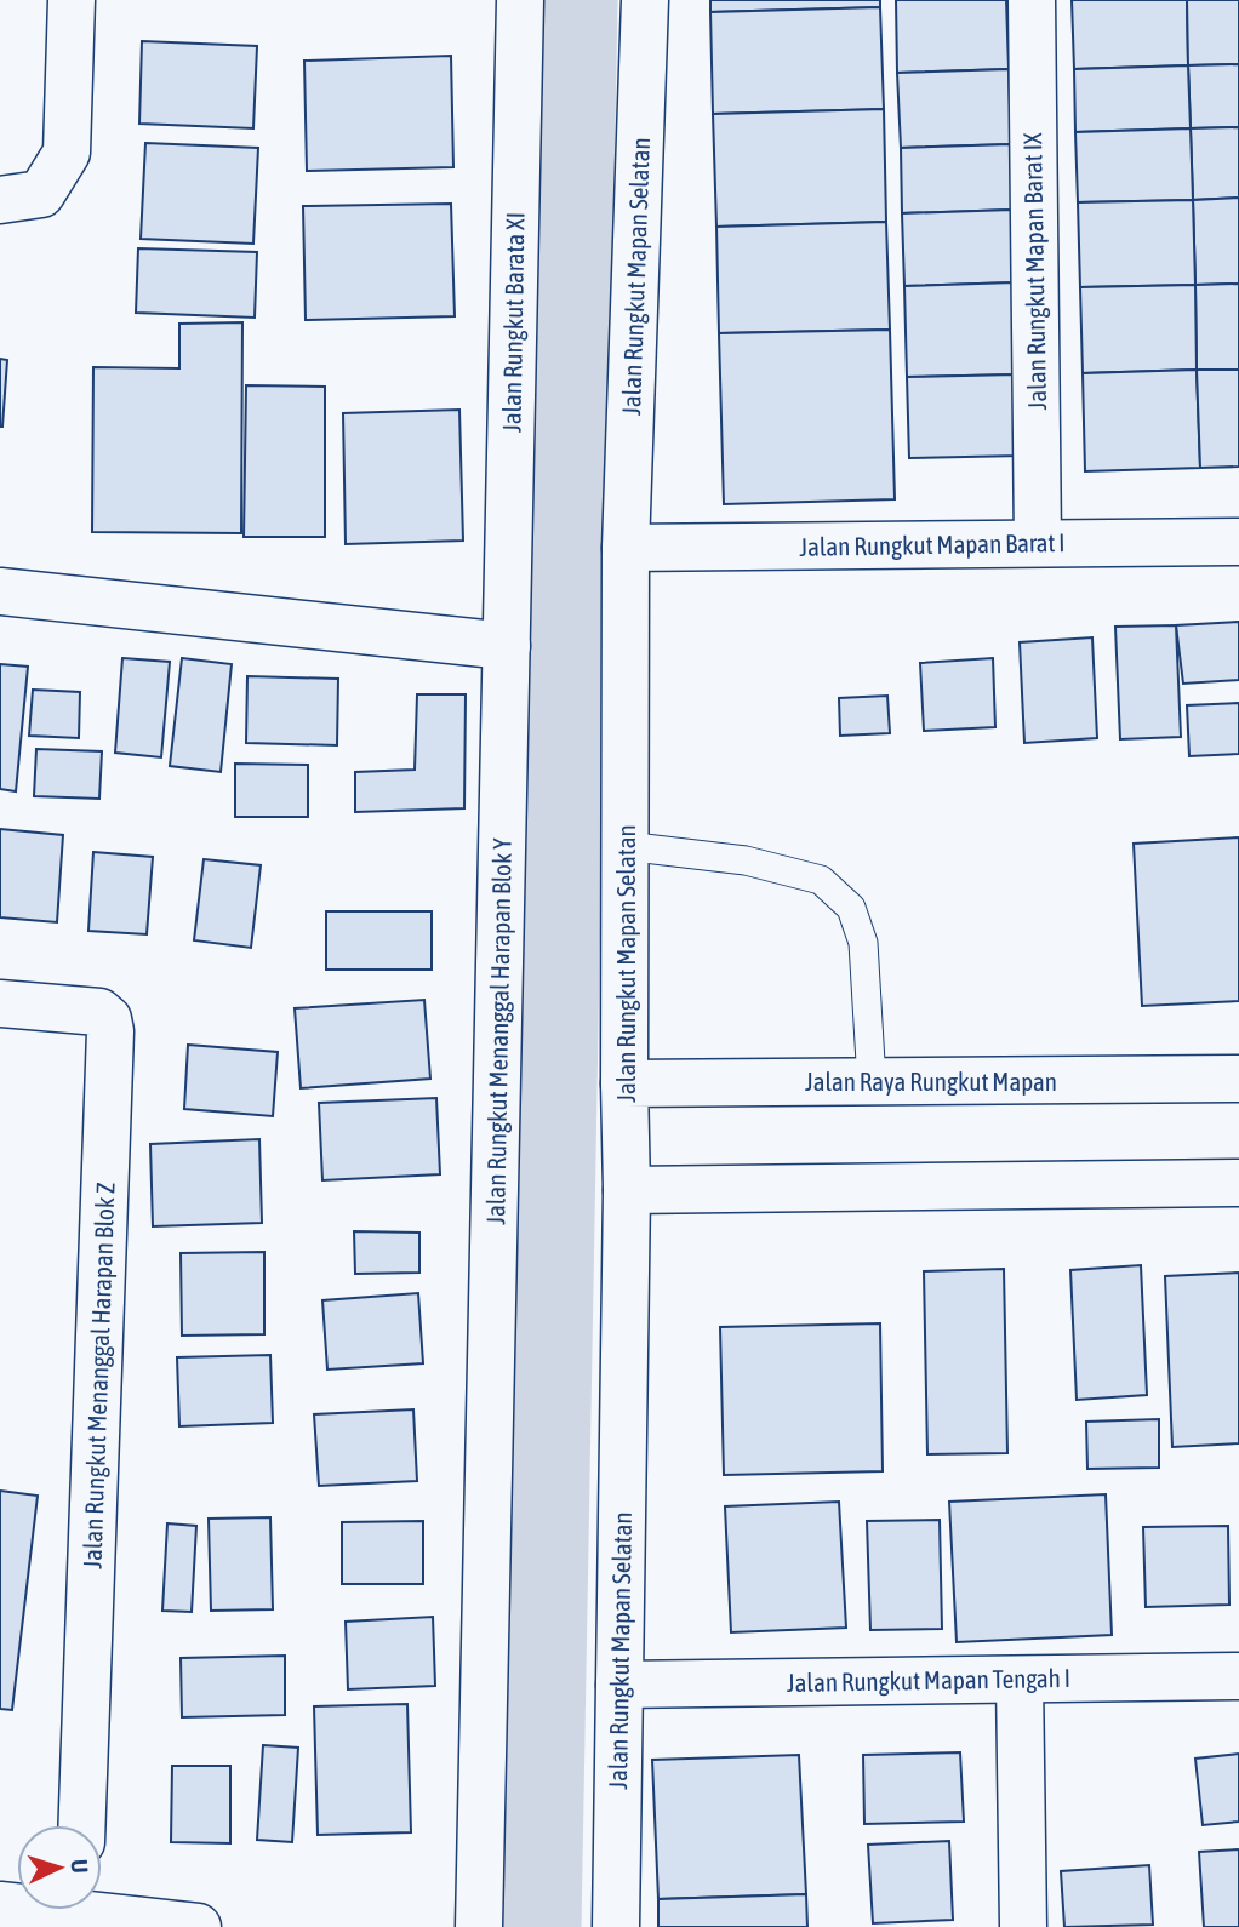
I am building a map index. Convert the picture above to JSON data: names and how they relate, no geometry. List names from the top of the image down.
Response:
{
  "streets": {
    "street": [
      "Jalan Rungkut Mapan Barat IX",
      "Jalan Rungkut Mapan Selatan",
      "Jalan Rungkut Barata XI",
      "Jalan Rungkut Mapan Barat I",
      "Jalan Rungkut Menanggal Harapan Blok Y",
      "Jalan Raya Rungkut Mapan",
      "Jalan Rungkut Menanggal Harapan Blok Z",
      "Jalan Rungkut Mapan Tengah I"
    ]
  },
  "crossings": [
    ["Jalan Rungkut Mapan Barat IX", "Jalan Rungkut Mapan Barat I"],
    ["Jalan Rungkut Mapan Selatan", "Jalan Rungkut Mapan Barat I"],
    ["Jalan Rungkut Mapan Selatan", "Jalan Raya Rungkut Mapan"],
    ["Jalan Rungkut Mapan Selatan", "Jalan Rungkut Mapan Tengah I"],
    ["Jalan Rungkut Barata XI", "Jalan Rungkut Menanggal Harapan Blok Y"]
  ],
  "north": "right"
}
